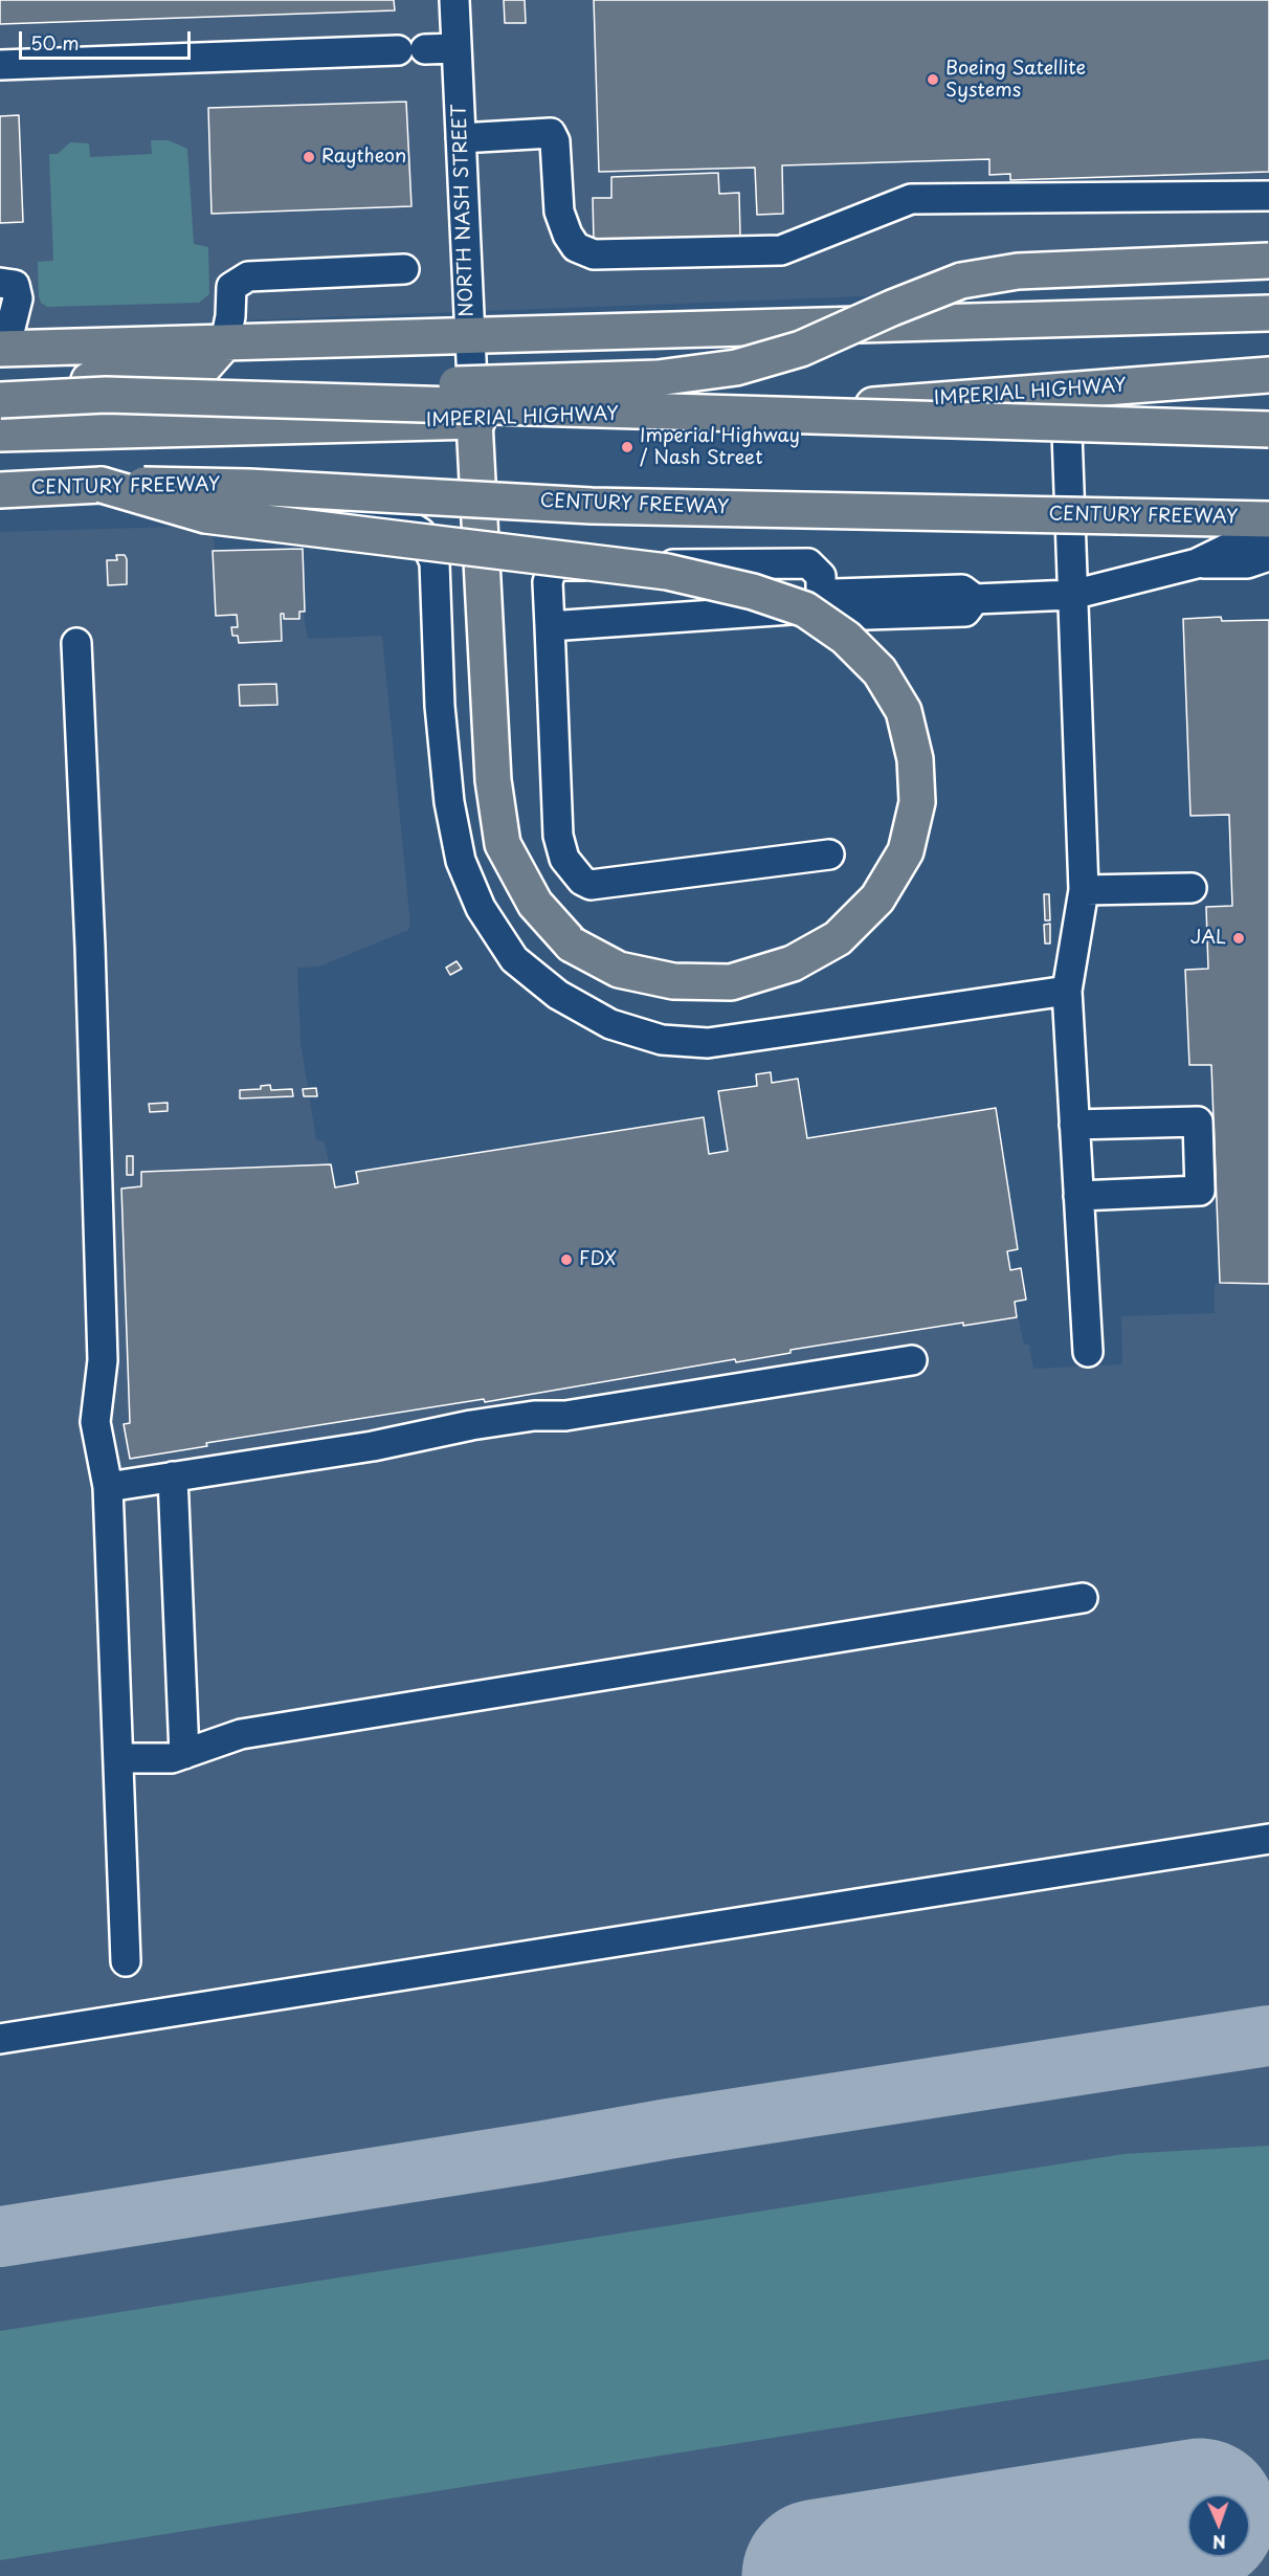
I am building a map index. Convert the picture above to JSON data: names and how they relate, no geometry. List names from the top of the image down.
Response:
{
  "streets": {
    "main road": ["IMPERIAL HIGHWAY", "CENTURY FREEWAY"],
    "street": ["NORTH NASH STREET"]
  },
  "crossings": [
    ["NORTH NASH STREET", "IMPERIAL HIGHWAY"]
  ],
  "places": [
    "Boeing Satellite Systems",
    "Raytheon",
    "Imperial Highway / Nash Street",
    "JAL",
    "FDX"
  ],
  "scale_bar": "50 m",
  "north": "bottom"
}
